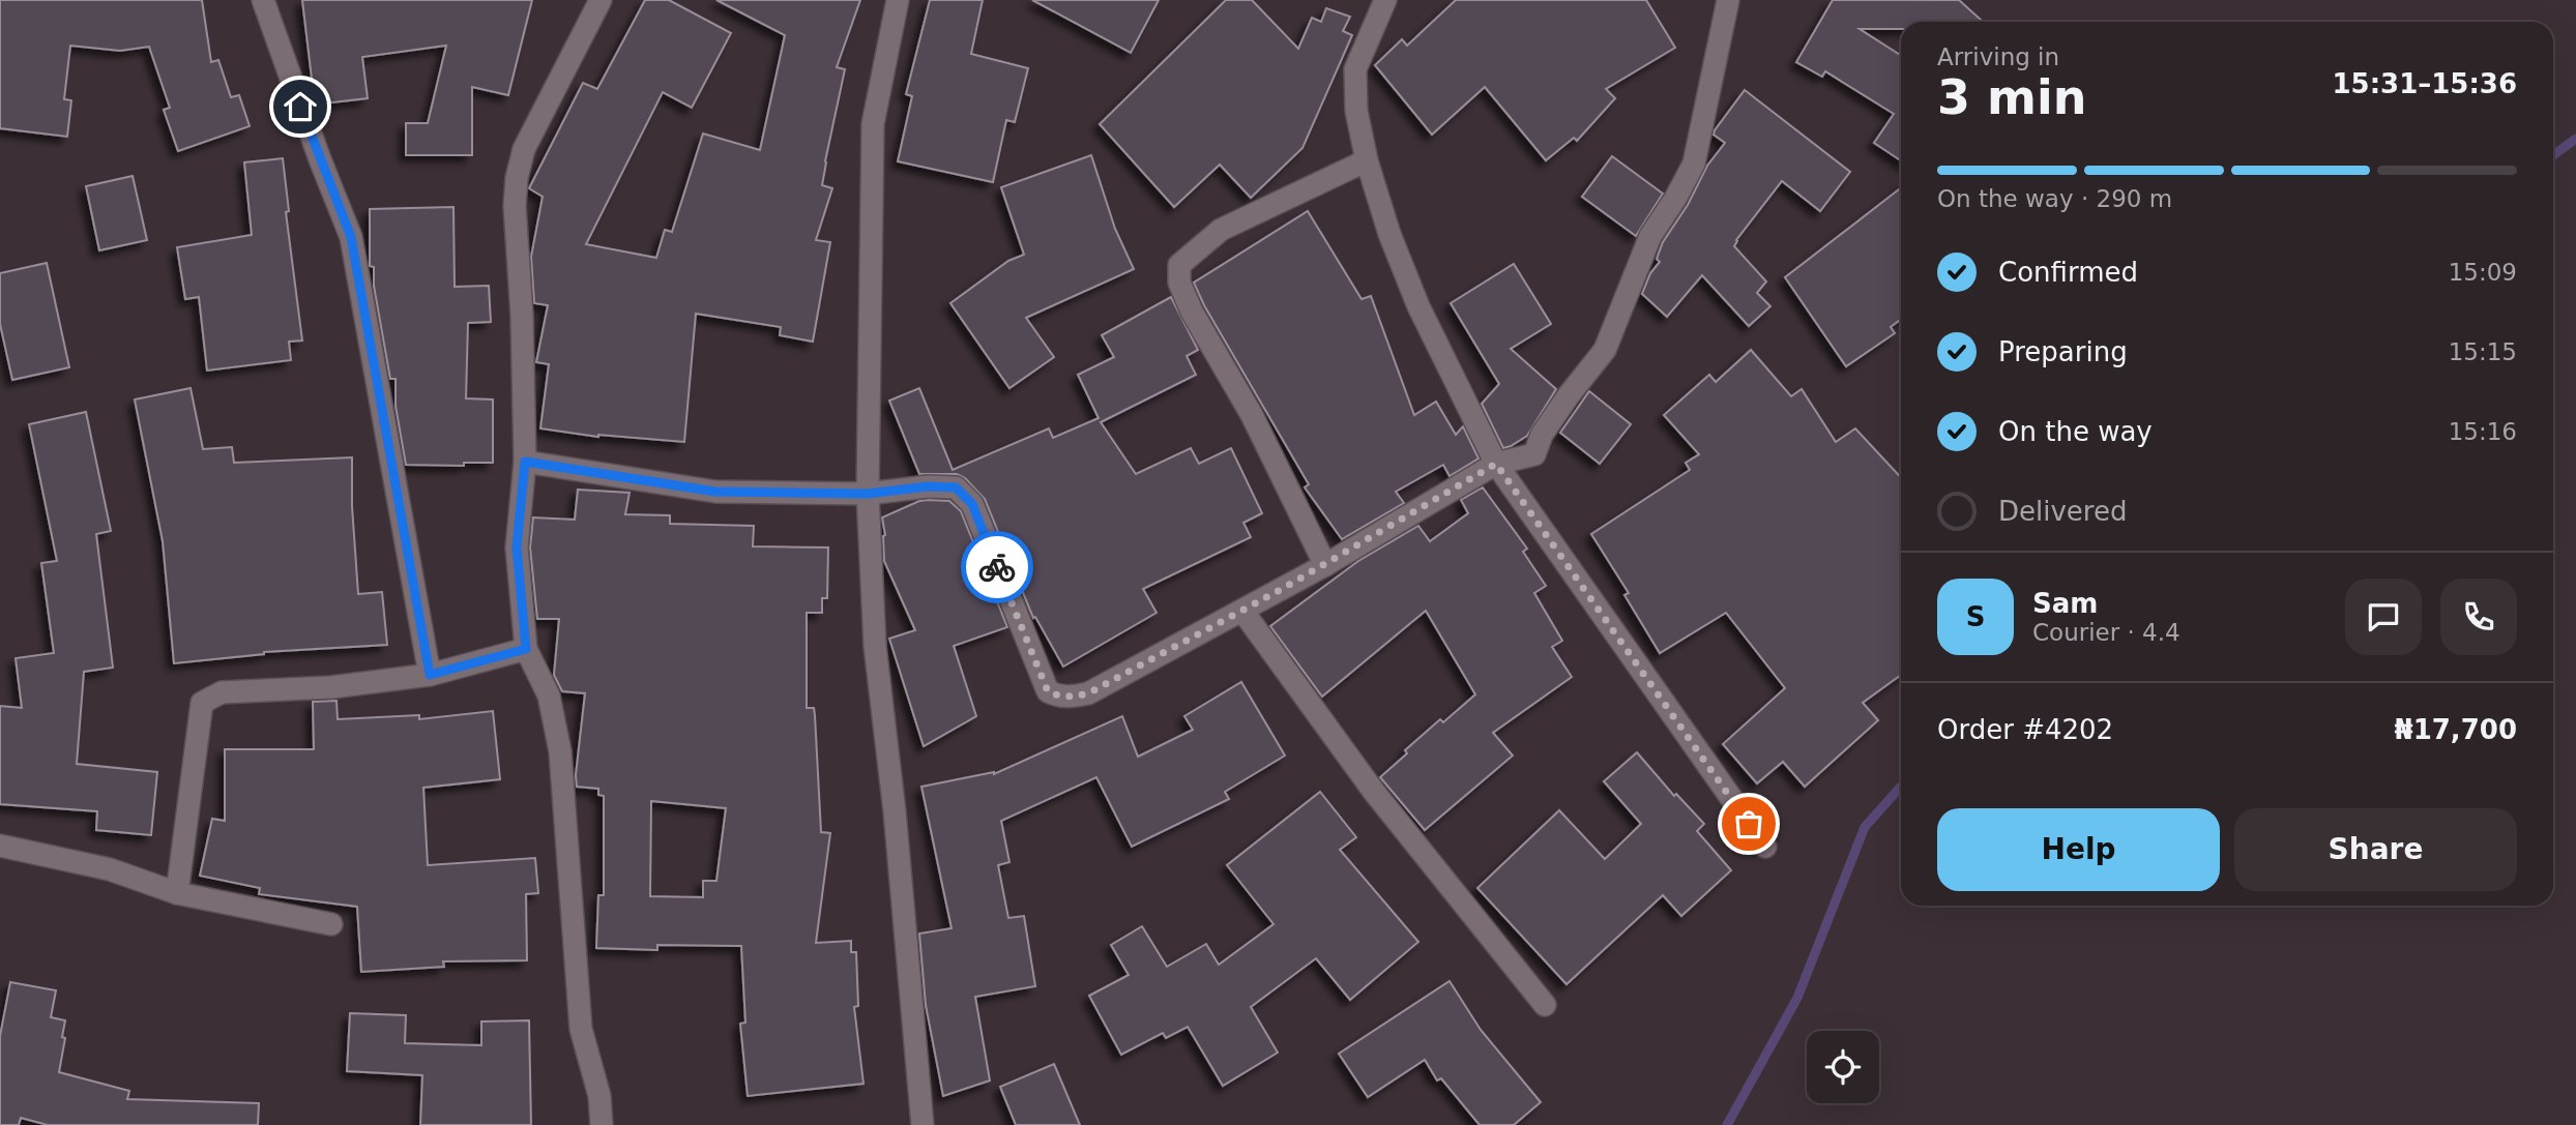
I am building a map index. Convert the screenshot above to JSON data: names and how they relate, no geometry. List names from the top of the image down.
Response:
{
  "page": {
    "heading": ["3 min", "Arriving in", "15:31–15:36"],
    "panel": [
      "Sam",
      "Courier · 4.4",
      "Order #4202",
      "₦17,700"
    ],
    "bar": "On the way · 290 m",
    "list": [
      ["Confirmed", "15:09"],
      ["Preparing", "15:15"],
      ["On the way", "15:16"],
      "Delivered"
    ],
    "round": "S",
    "buttons": ["Help", "Share"]
  }
}
